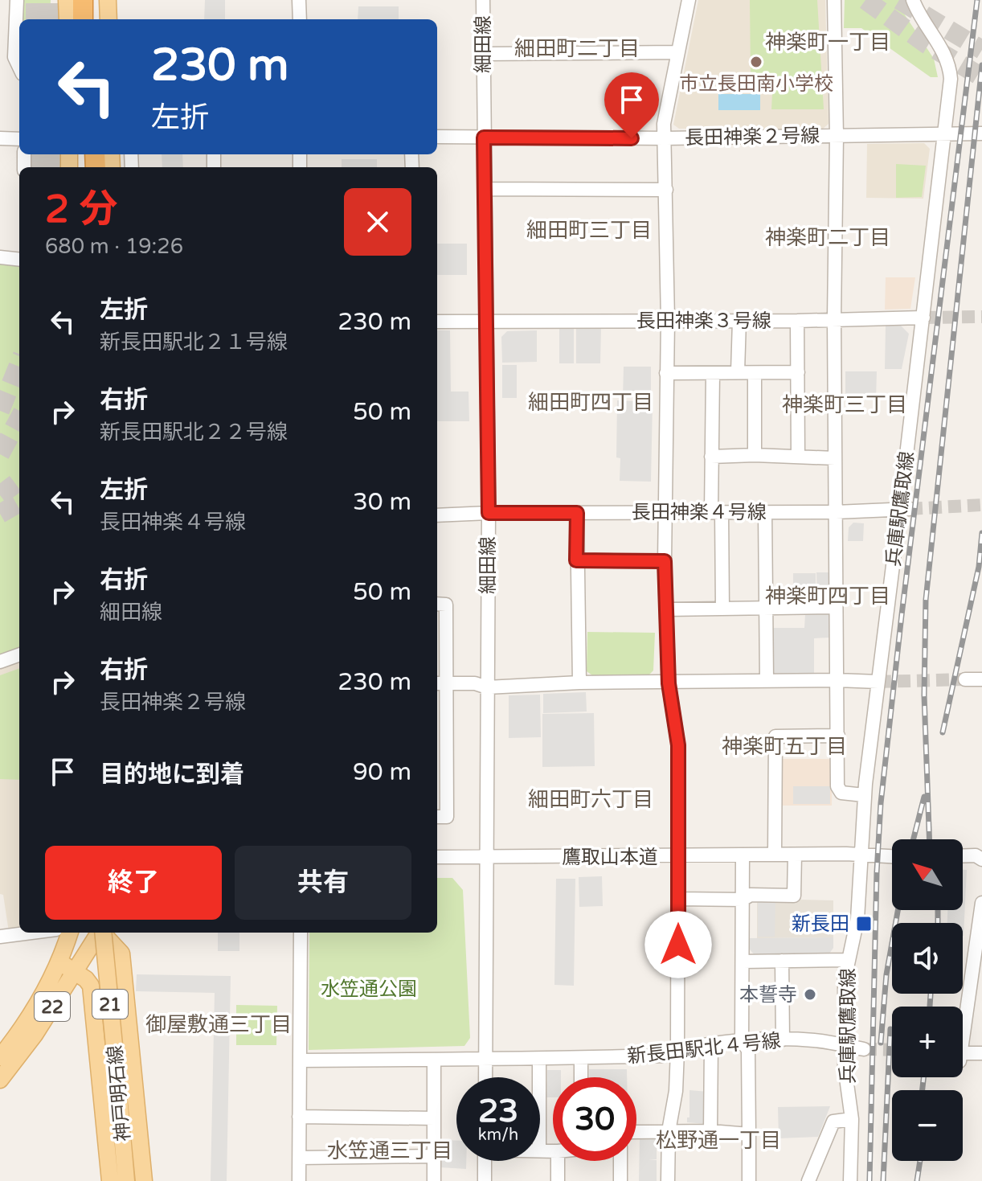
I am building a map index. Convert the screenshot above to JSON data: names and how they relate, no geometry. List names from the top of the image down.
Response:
{
  "streets": {
    "main road": ["21", "22", "神戸明石線"],
    "street": [
      "細田線",
      "長田神楽２号線",
      "長田神楽３号線",
      "兵庫駅鷹取線",
      "長田神楽４号線",
      "鷹取山本道",
      "新長田駅北４号線"
    ]
  },
  "crossings": [
    ["細田線", "長田神楽２号線"],
    ["細田線", "長田神楽３号線"],
    ["細田線", "長田神楽４号線"],
    ["細田線", "鷹取山本道"],
    ["細田線", "新長田駅北４号線"],
    ["長田神楽２号線", "兵庫駅鷹取線"],
    ["長田神楽３号線", "兵庫駅鷹取線"],
    ["兵庫駅鷹取線", "長田神楽４号線"],
    ["兵庫駅鷹取線", "鷹取山本道"],
    ["兵庫駅鷹取線", "新長田駅北４号線"]
  ],
  "districts": [
    "神楽町一丁目",
    "細田町二丁目",
    "細田町三丁目",
    "神楽町二丁目",
    "細田町四丁目",
    "神楽町三丁目",
    "神楽町四丁目",
    "神楽町五丁目",
    "細田町六丁目",
    "御屋敷通三丁目",
    "松野通一丁目",
    "水笠通三丁目"
  ],
  "parks": ["水笠通公園"],
  "places": {
    "other": ["市立長田南小学校", "本誓寺"],
    "transit": ["新長田"]
  },
  "north": "top left",
  "page": {
    "turn": ["230 m", "左折"],
    "heading": ["2 分", "680 m · 19:26"],
    "list": [
      {
        "name": "左折",
        "note": "新長田駅北２１号線",
        "value": "230 m"
      },
      {
        "name": "右折",
        "note": "新長田駅北２２号線",
        "value": "50 m"
      },
      {
        "name": "左折",
        "note": "長田神楽４号線",
        "value": "30 m"
      },
      {
        "name": "右折",
        "note": "細田線",
        "value": "50 m"
      },
      {
        "name": "右折",
        "note": "長田神楽２号線",
        "value": "230 m"
      },
      {
        "name": "目的地に到着",
        "value": "90 m"
      }
    ],
    "buttons": ["終了", "共有"],
    "map_buttons": ["+", "−"],
    "speed": "23 km/h",
    "limit": "30"
  }
}
